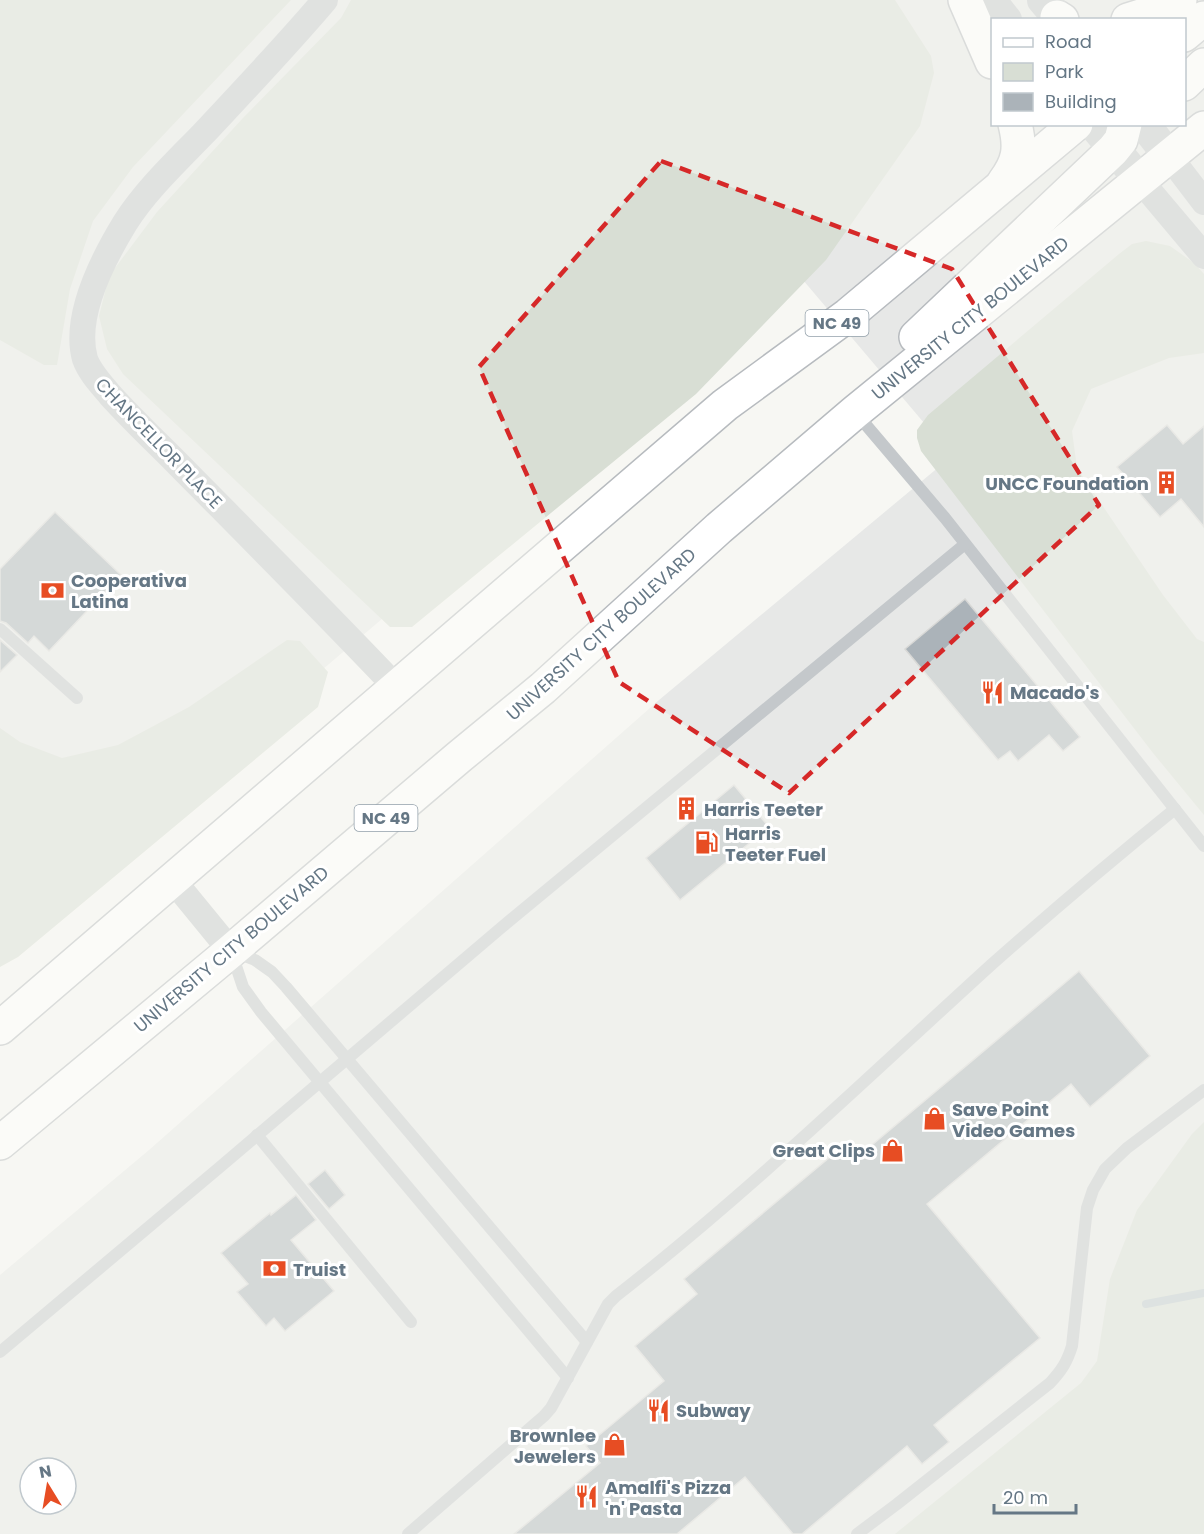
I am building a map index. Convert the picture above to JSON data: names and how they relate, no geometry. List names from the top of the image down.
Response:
{
  "streets": {
    "main road": ["UNIVERSITY CITY BOULEVARD", "NC 49"],
    "street": ["CHANCELLOR PLACE"]
  },
  "crossings": [
    ["NC 49", "CHANCELLOR PLACE"]
  ],
  "places": {
    "building": ["UNCC Foundation", "Harris Teeter"],
    "bank": ["Cooperativa Latina", "Truist"],
    "restaurant": ["Macado's", "Subway", "Amalfi's Pizza 'n' Pasta"],
    "fuel station": ["Harris Teeter Fuel"],
    "shop": ["Save Point Video Games", "Great Clips", "Brownlee Jewelers"]
  },
  "legend": ["Road", "Park", "Building"],
  "scale_bar": "20 m",
  "north": "top"
}
